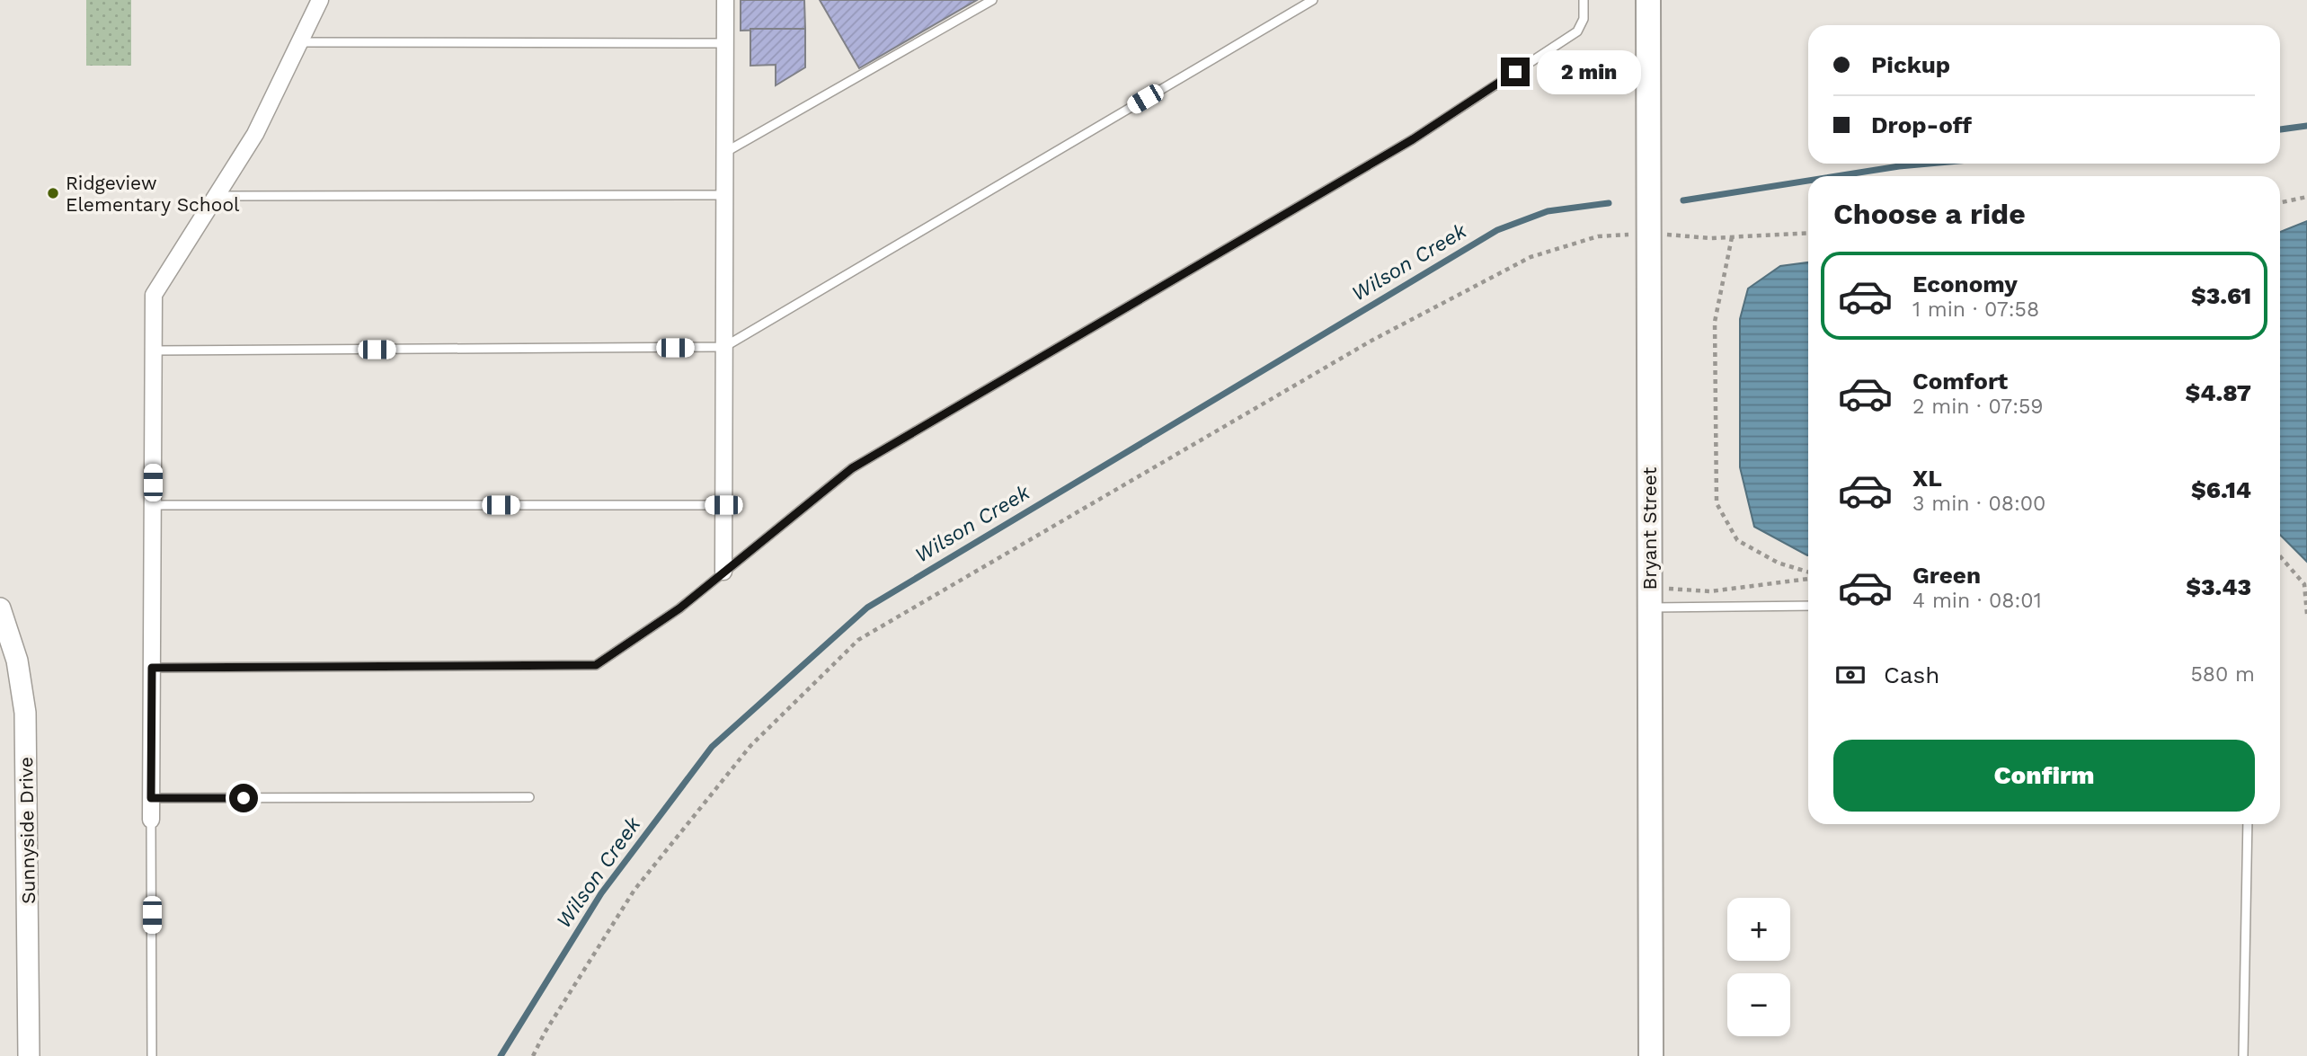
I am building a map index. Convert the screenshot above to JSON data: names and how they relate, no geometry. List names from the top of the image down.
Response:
{
  "streets": {
    "main road": ["Bryant Street"],
    "street": ["Sunnyside Drive"]
  },
  "water": ["Wilson Creek"],
  "places": ["Ridgeview Elementary School"],
  "page": {
    "banner": ["Pickup", "Drop-off"],
    "bubble": "2 min",
    "heading": "Choose a ride",
    "list": [
      {
        "name": "Economy",
        "note": "1 min · 07:58",
        "value": "$3.61"
      },
      {
        "name": "Comfort",
        "note": "2 min · 07:59",
        "value": "$4.87"
      },
      {
        "name": "XL",
        "note": "3 min · 08:00",
        "value": "$6.14"
      },
      {
        "name": "Green",
        "note": "4 min · 08:01",
        "value": "$3.43"
      }
    ],
    "pay": ["Cash", "580 m"],
    "buttons": "Confirm",
    "map_buttons": ["+", "−"]
  }
}
